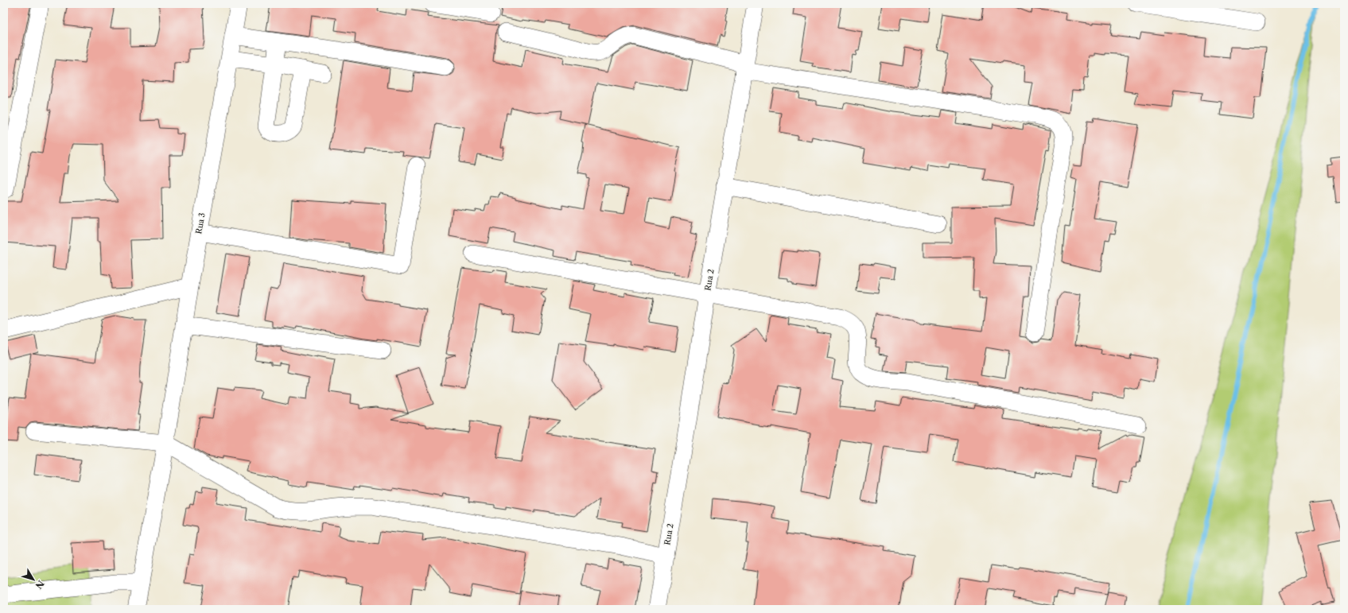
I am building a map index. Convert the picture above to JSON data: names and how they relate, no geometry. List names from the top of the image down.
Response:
{
  "streets": {
    "street": ["Rua 3", "Rua 2"]
  },
  "north": "bottom right"
}
